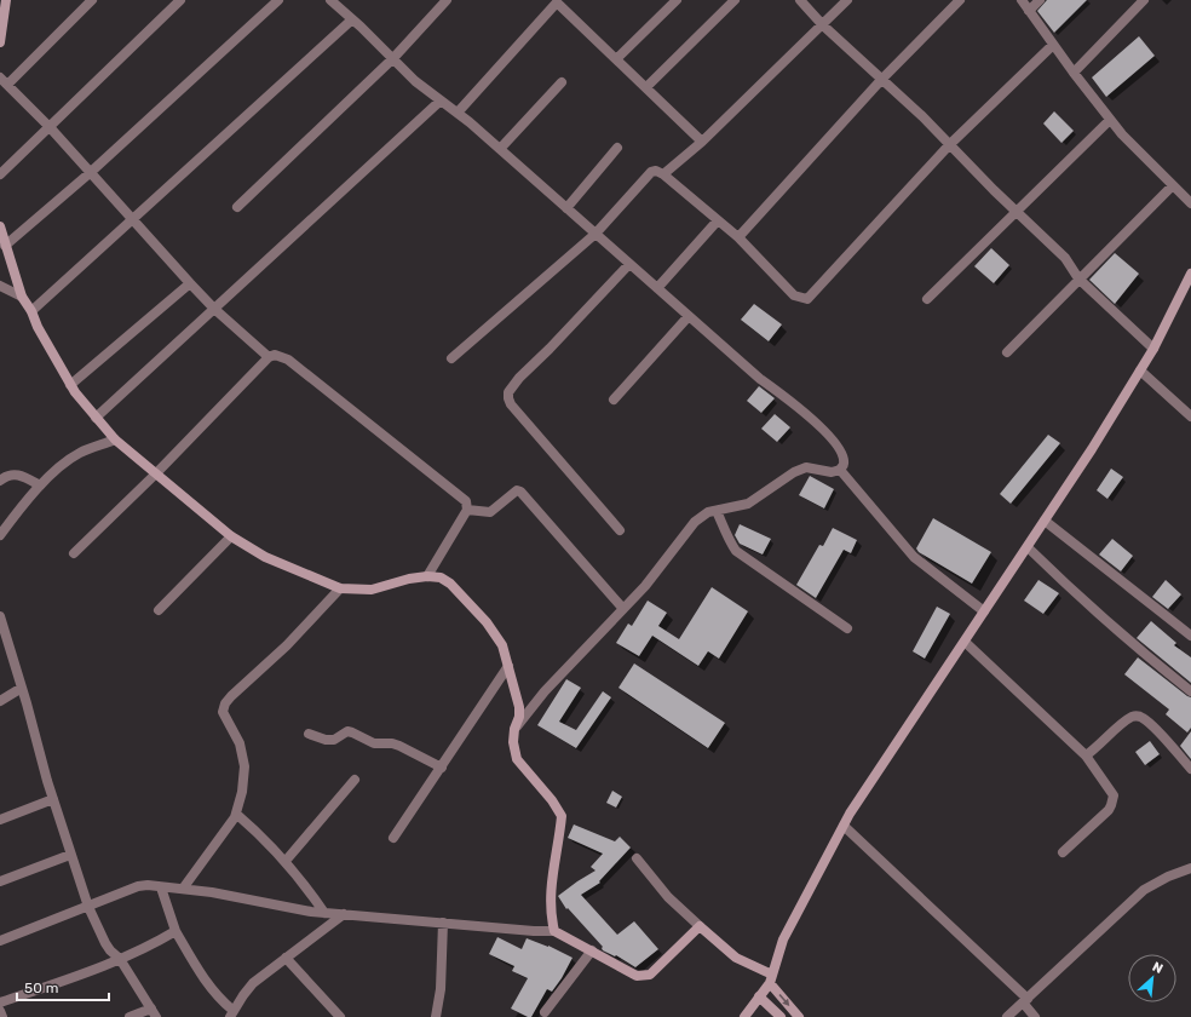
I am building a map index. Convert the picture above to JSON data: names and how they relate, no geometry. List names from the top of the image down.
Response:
{
  "scale_bar": "50 m",
  "north": "top right"
}
